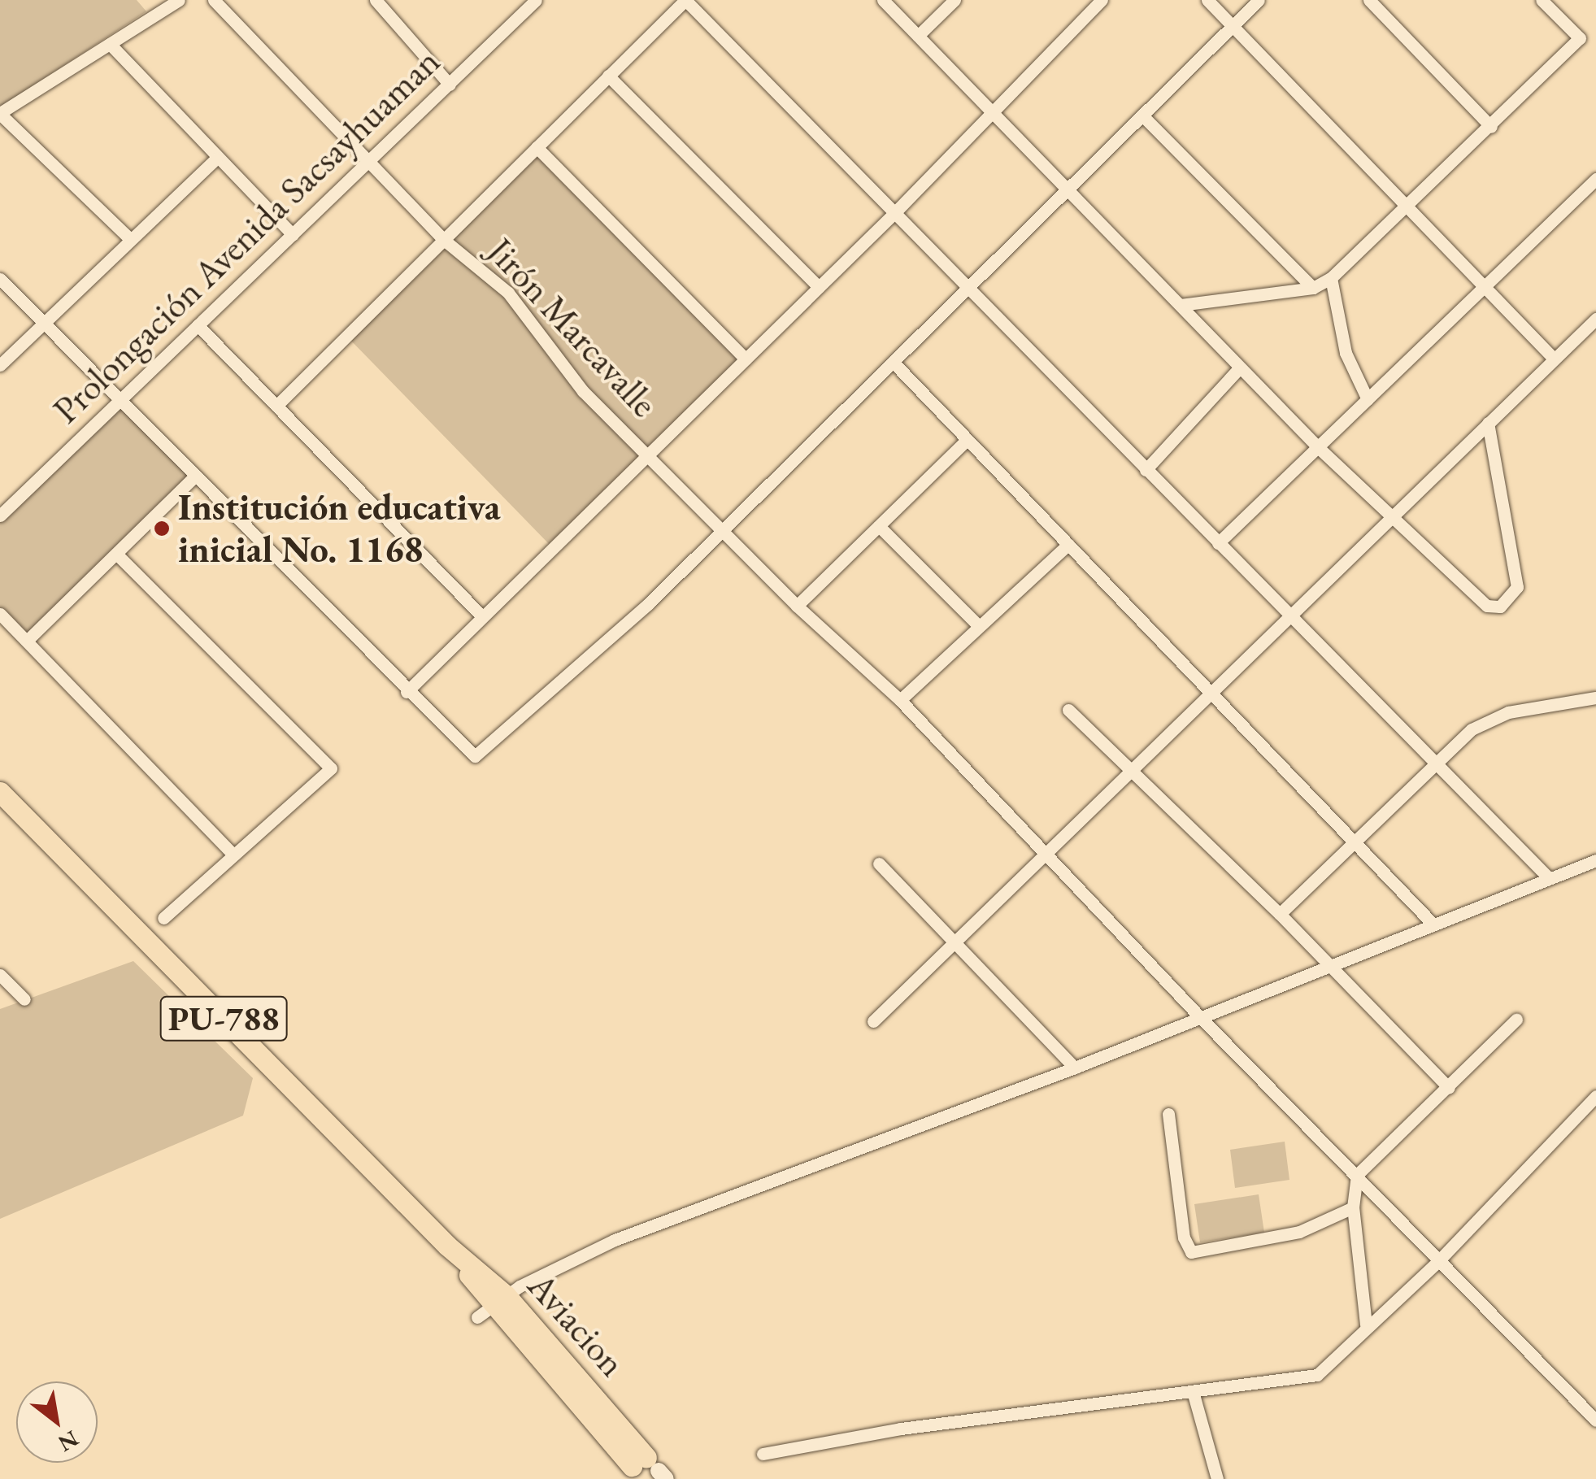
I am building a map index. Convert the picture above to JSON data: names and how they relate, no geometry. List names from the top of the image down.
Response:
{
  "streets": {
    "main road": ["PU-788", "Aviacion"],
    "street": ["Prolongación Avenida Sacsayhuaman", "Jirón Marcavalle"]
  },
  "crossings": [
    ["Prolongación Avenida Sacsayhuaman", "Jirón Marcavalle"]
  ],
  "places": ["Institución educativa inicial No. 1168"],
  "north": "bottom right"
}
